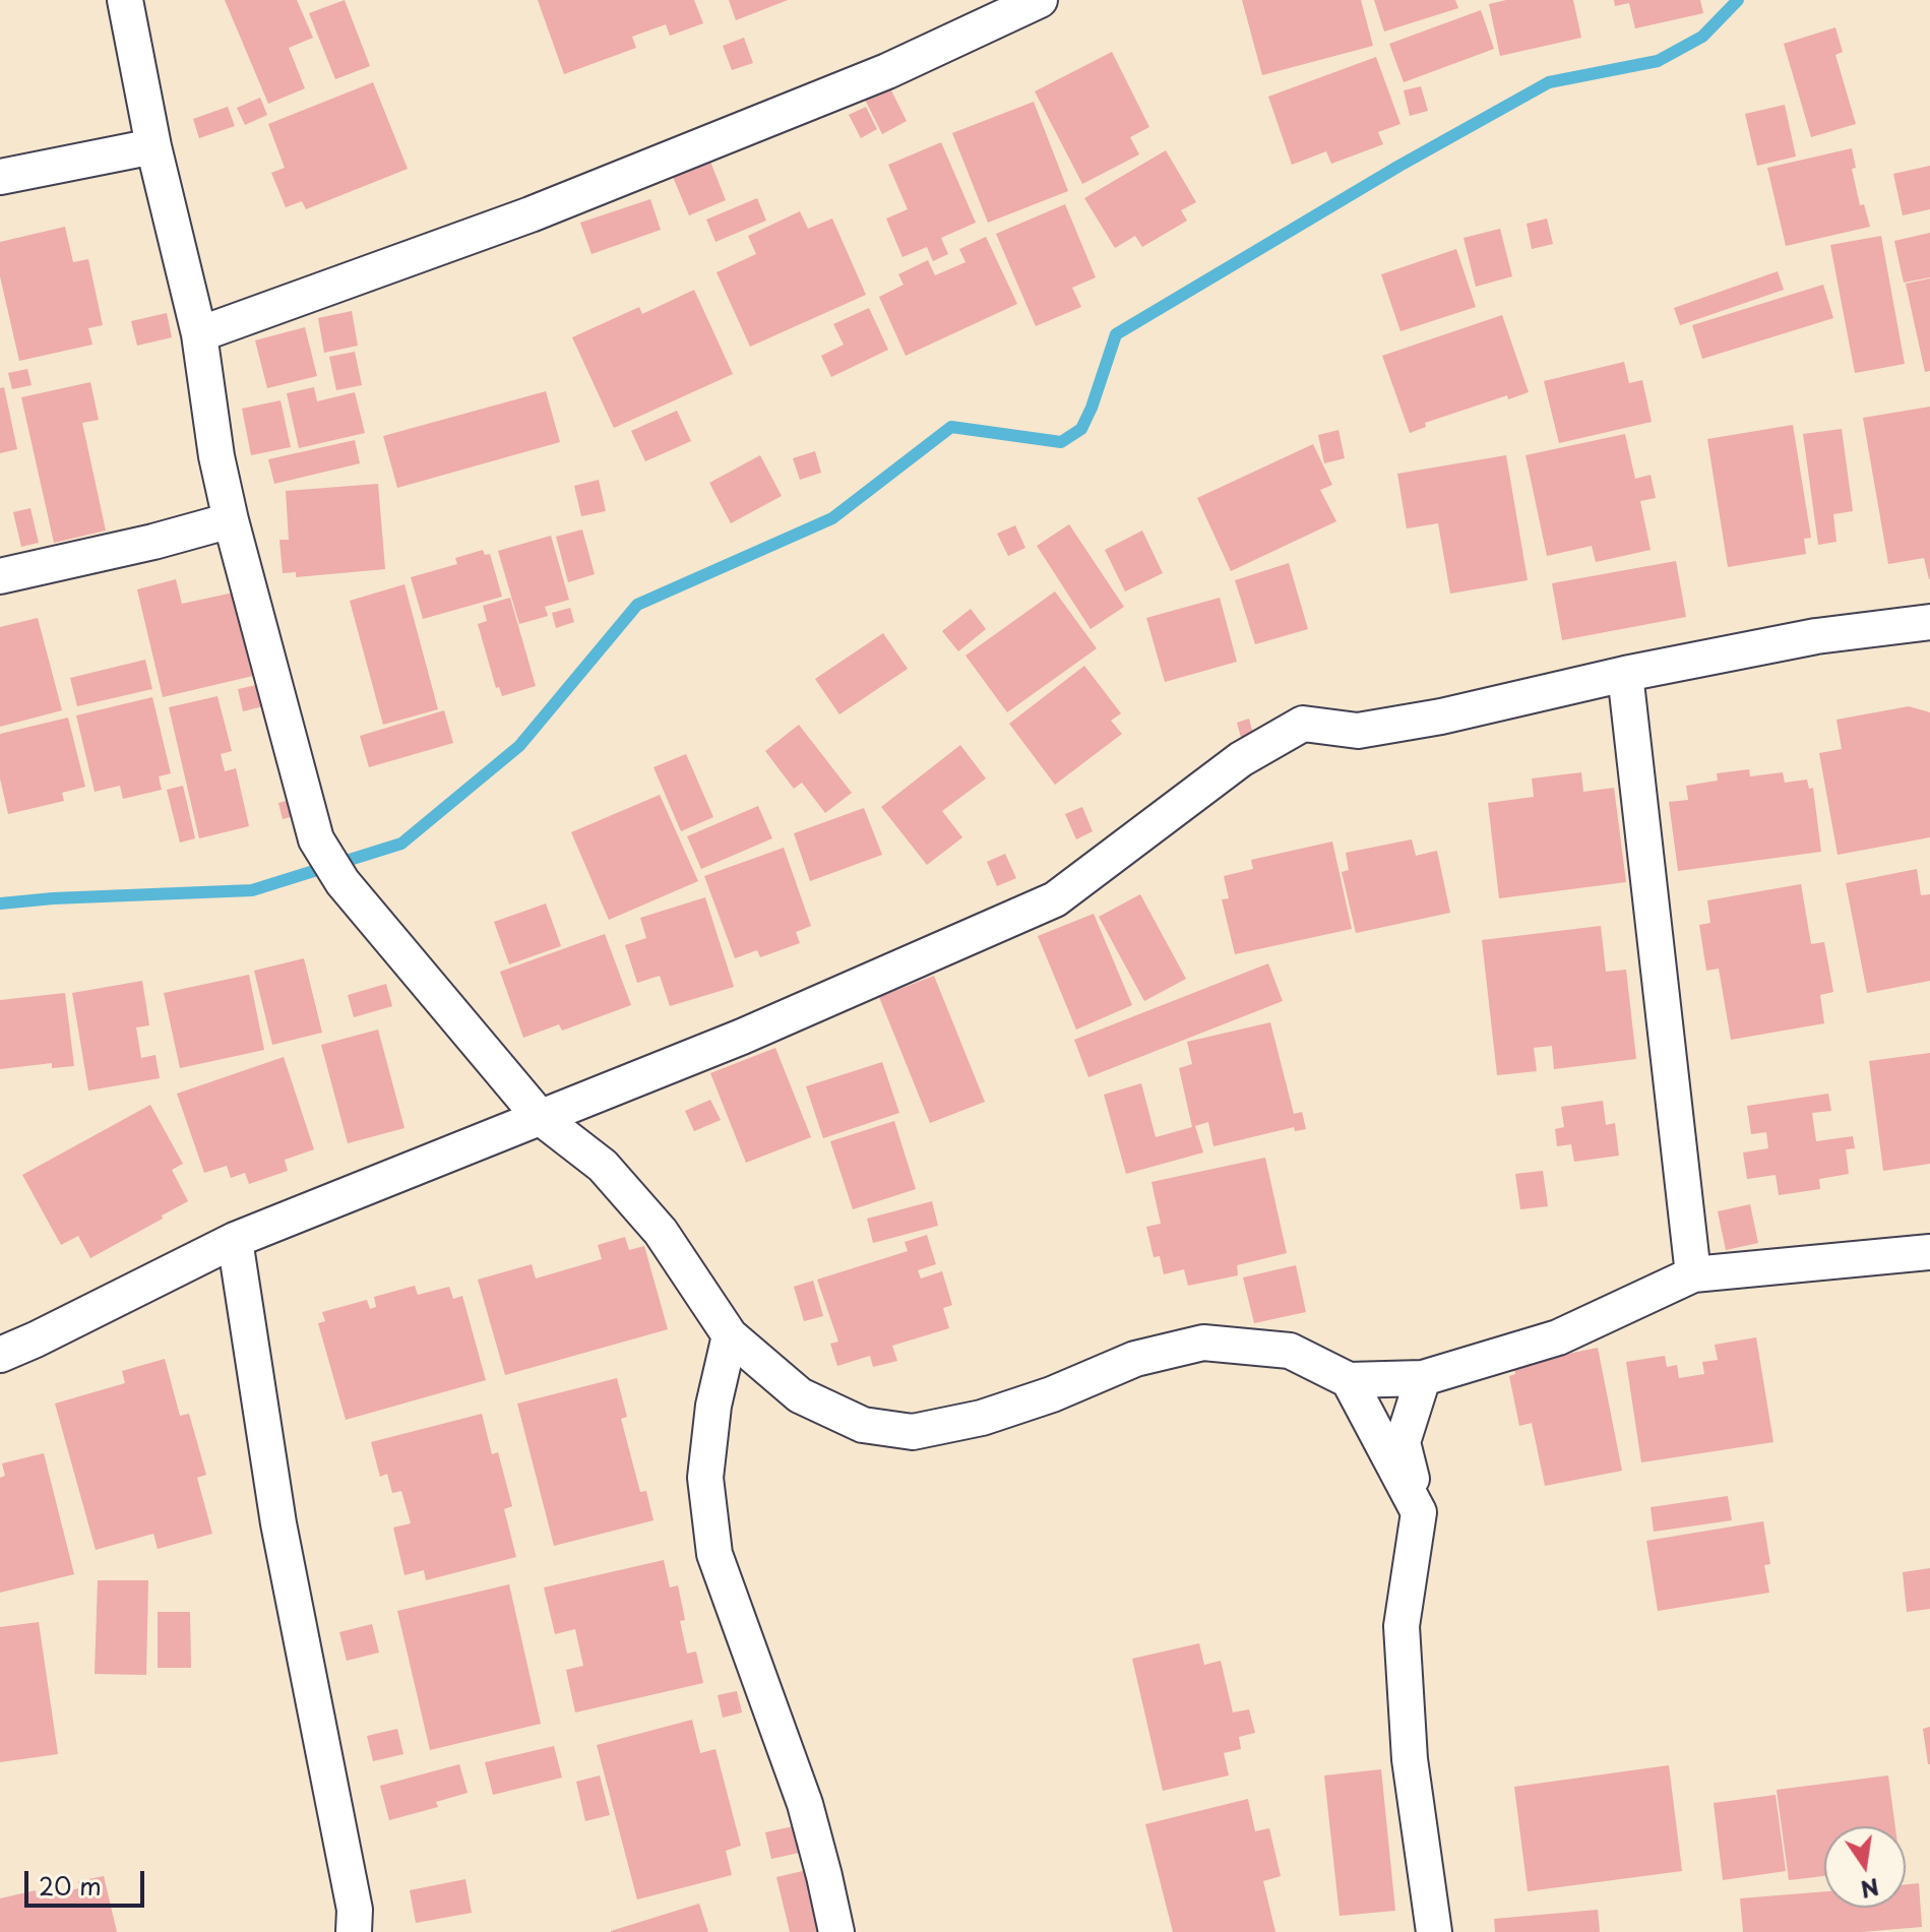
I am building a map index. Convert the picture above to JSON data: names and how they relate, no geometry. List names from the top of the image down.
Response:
{
  "scale_bar": "20 m",
  "north": "bottom"
}
